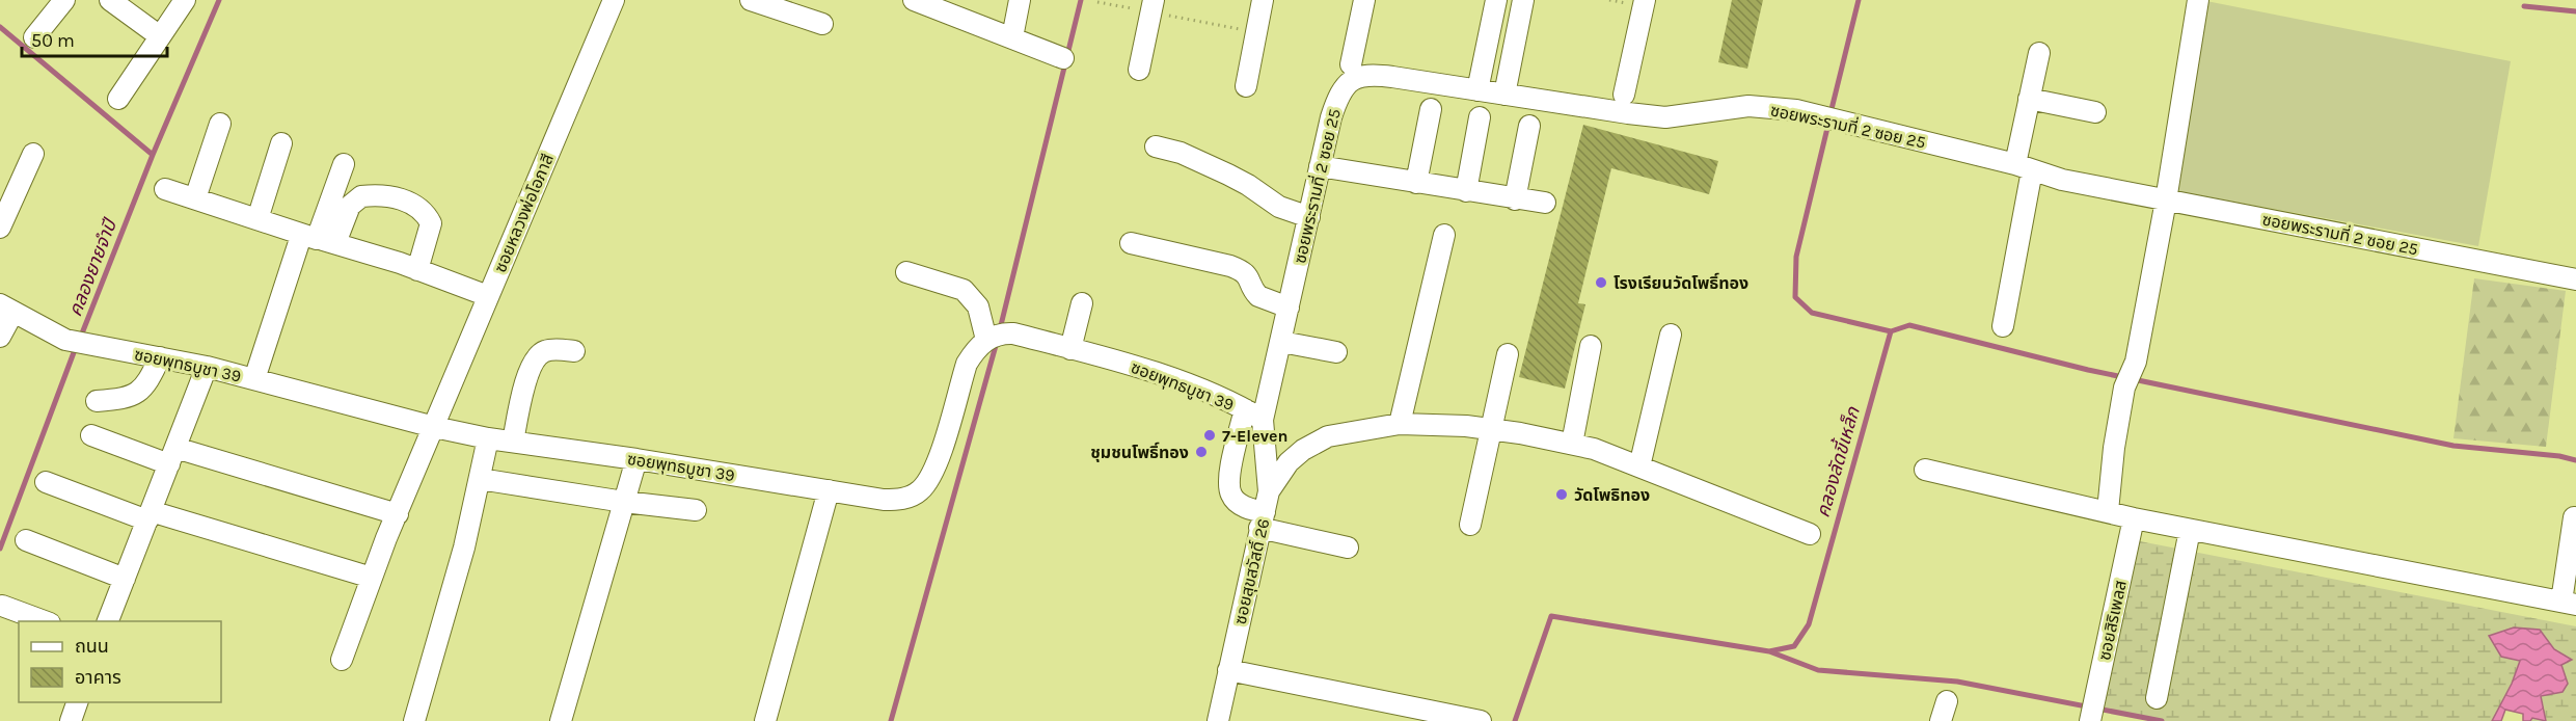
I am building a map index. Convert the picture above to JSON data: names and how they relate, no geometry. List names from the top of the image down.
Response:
{
  "streets": {
    "street": [
      "ซอยพระรามที่ 2 ซอย 25",
      "ซอยหลวงพ่อโอภาสี",
      "ซอยพุทธบูชา 39",
      "ซอยสุขสวัสดิ์ 26",
      "ซอยสิริเพลส"
    ]
  },
  "crossings": [
    ["ซอยพระรามที่ 2 ซอย 25", "ซอยพุทธบูชา 39"],
    ["ซอยพระรามที่ 2 ซอย 25", "ซอยสุขสวัสดิ์ 26"],
    ["ซอยหลวงพ่อโอภาสี", "ซอยพุทธบูชา 39"],
    ["ซอยพุทธบูชา 39", "ซอยสุขสวัสดิ์ 26"]
  ],
  "water": ["คลองยายจำปี", "คลองลัดขี้เหล็ก"],
  "places": [
    "โรงเรียนวัดโพธิ์ทอง",
    "7-Eleven",
    "ชุมชนโพธิ์ทอง",
    "วัดโพธิทอง"
  ],
  "legend": ["ถนน", "อาคาร"],
  "scale_bar": "50 m"
}
